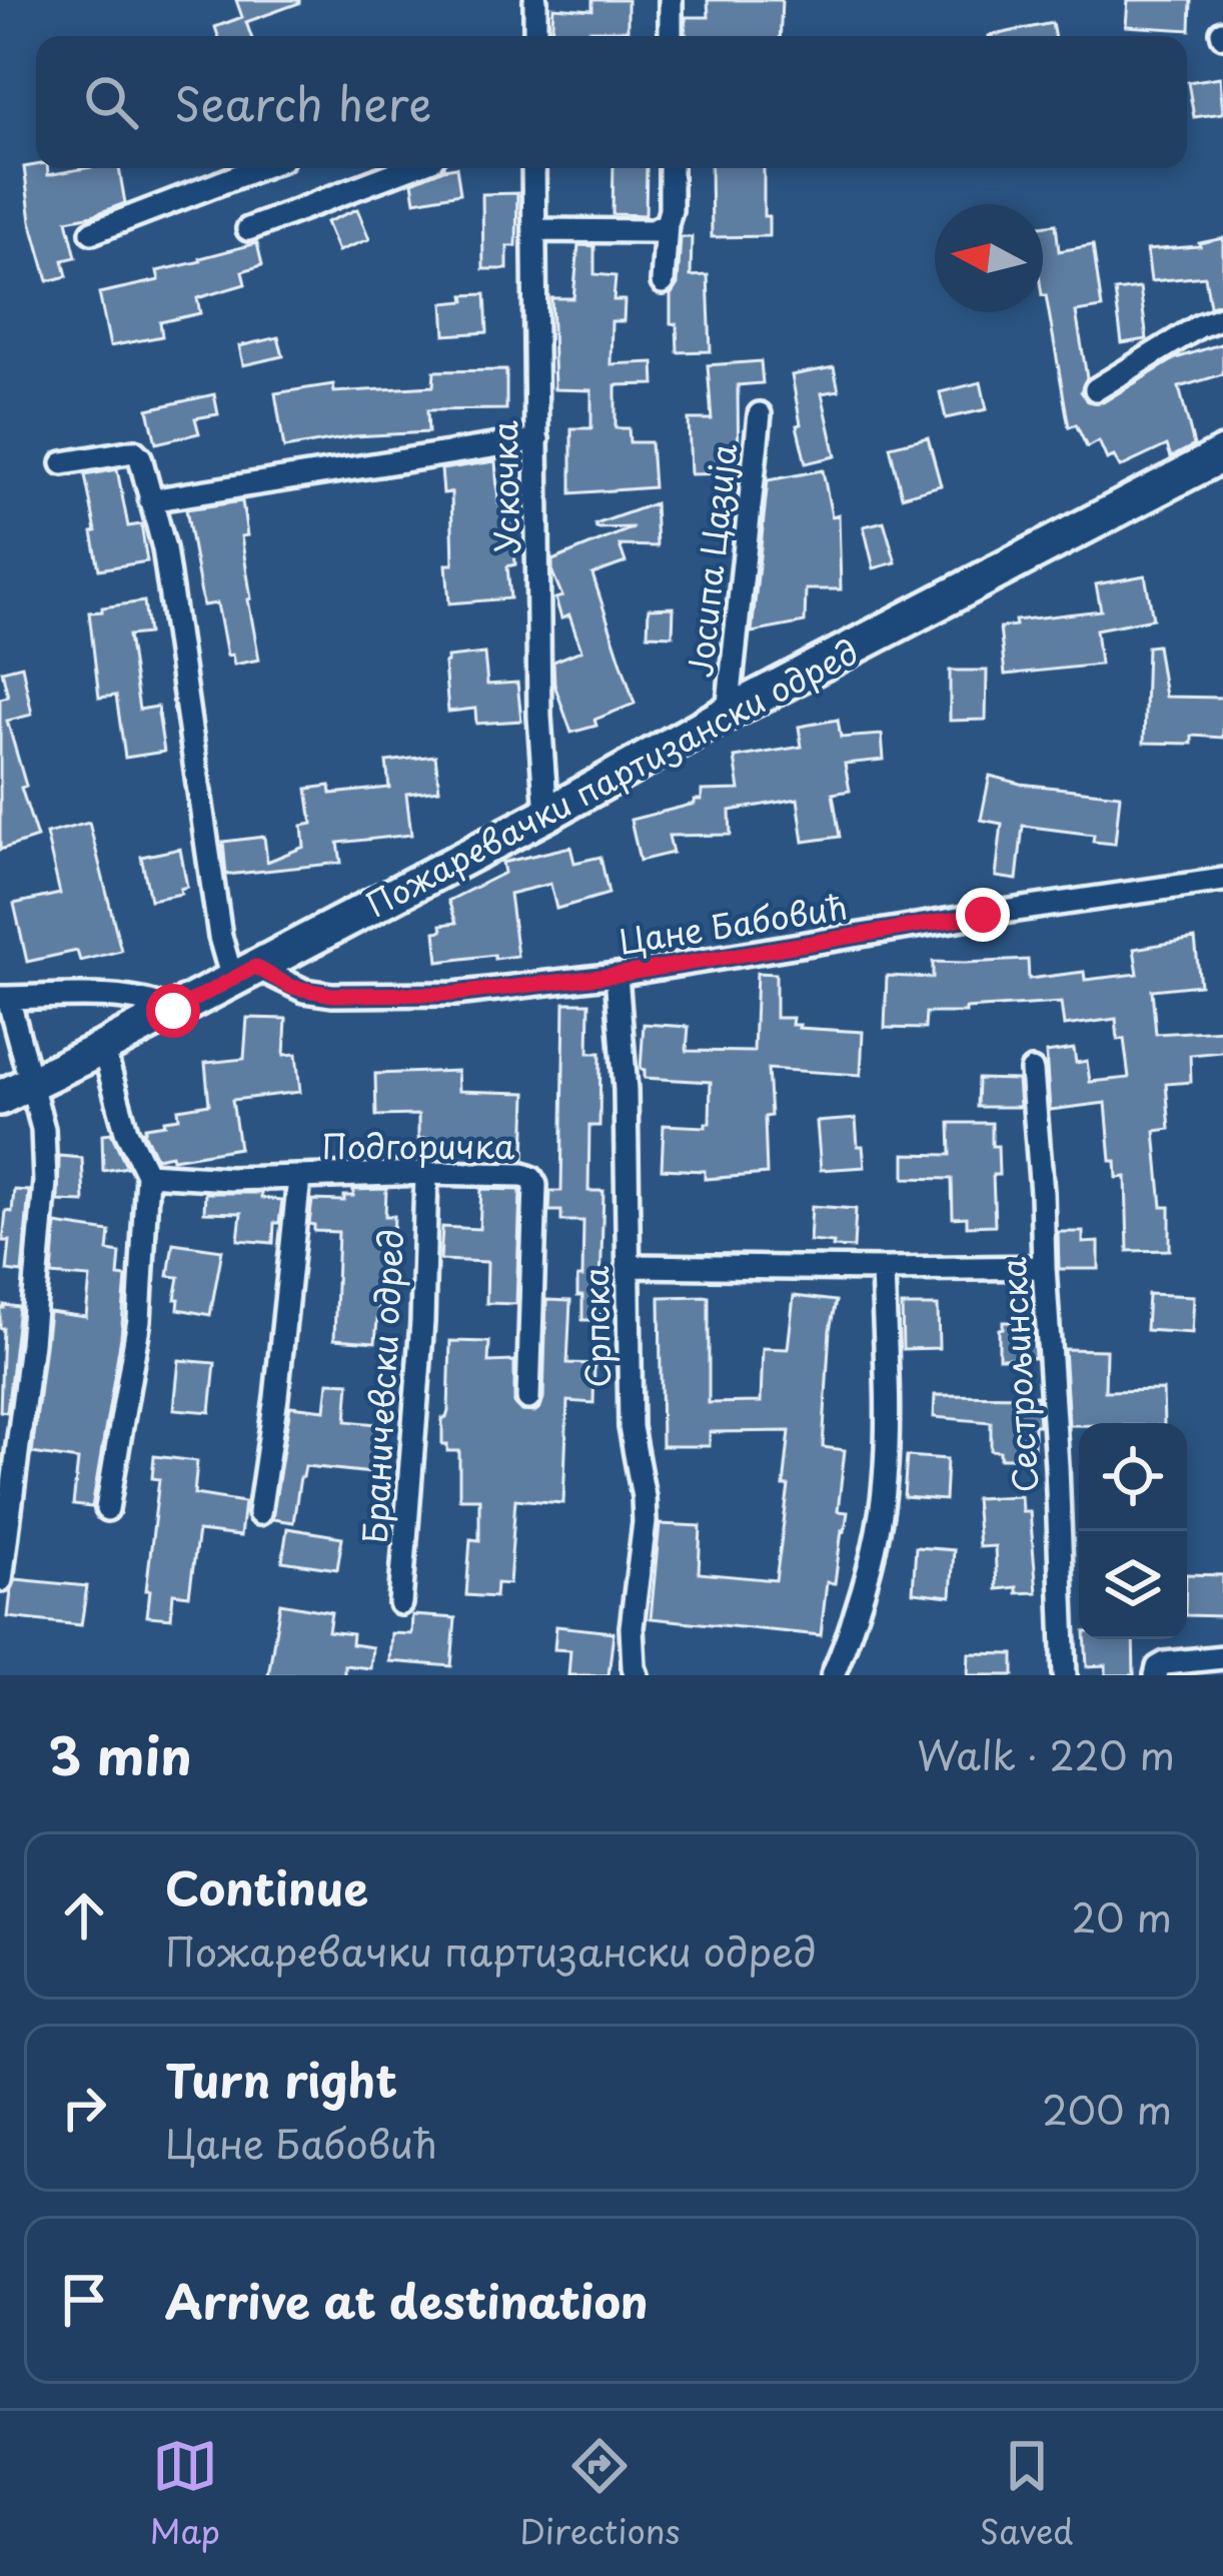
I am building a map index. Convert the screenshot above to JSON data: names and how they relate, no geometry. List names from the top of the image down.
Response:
{
  "streets": {
    "street": [
      "Ускочка",
      "Јосипа Цазија",
      "Пожаревачки партизански одред",
      "Цане Бабовић",
      "Подгоричка",
      "Српска",
      "Сестрољинска",
      "Браничевски одред"
    ]
  },
  "crossings": [
    ["Ускочка", "Пожаревачки партизански одред"],
    ["Јосипа Цазија", "Пожаревачки партизански одред"],
    ["Пожаревачки партизански одред", "Цане Бабовић"],
    ["Цане Бабовић", "Српска"],
    ["Подгоричка", "Браничевски одред"]
  ],
  "north": "left",
  "page": {
    "search": "Search here",
    "heading": ["3 min", "Walk · 220 m"],
    "list": [
      ["Continue", "Пожаревачки партизански одред", "20 m"],
      ["Turn right", "Цане Бабовић", "200 m"],
      "Arrive at destination"
    ],
    "nav": ["Map", "Directions", "Saved"]
  }
}
